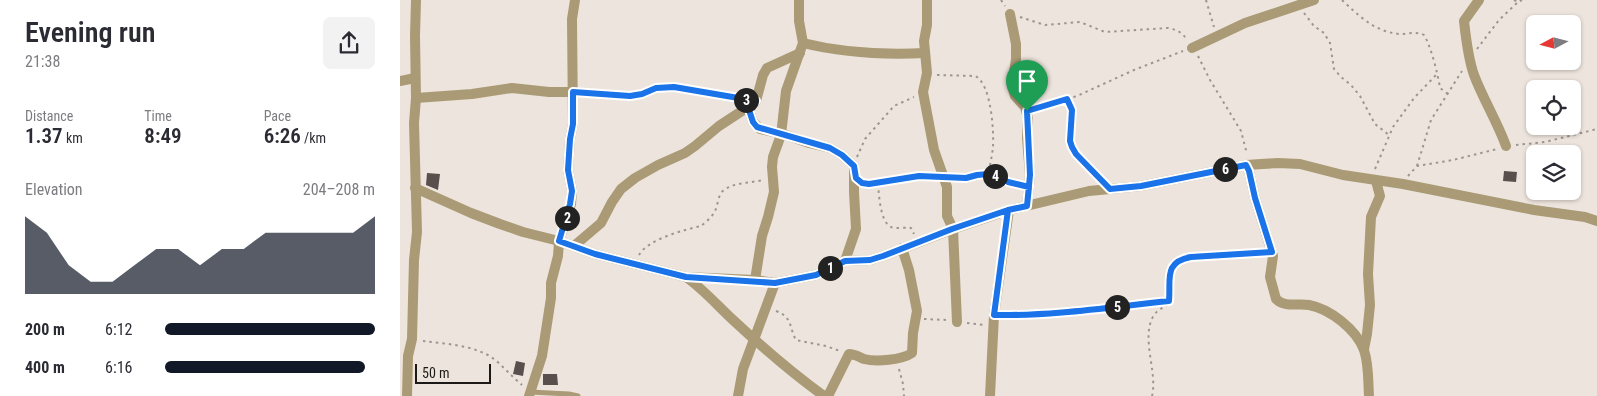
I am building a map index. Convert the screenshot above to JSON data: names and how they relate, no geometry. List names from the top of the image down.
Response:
{
  "scale_bar": "50 m",
  "north": "left",
  "page": {
    "heading": ["Evening run", "21:38"],
    "stats": [
      ["Distance", "1.37 km"],
      ["Time", "8:49"],
      ["Pace", "6:26 /km"]
    ],
    "pins": [
      "3",
      "6",
      "4",
      "2",
      "1",
      "5"
    ],
    "chart": ["Elevation", "204–208 m"],
    "list": [
      {
        "name": "200 m",
        "note": "6:12"
      },
      {
        "name": "400 m",
        "note": "6:16"
      }
    ],
    "scale": "50 m"
  }
}
